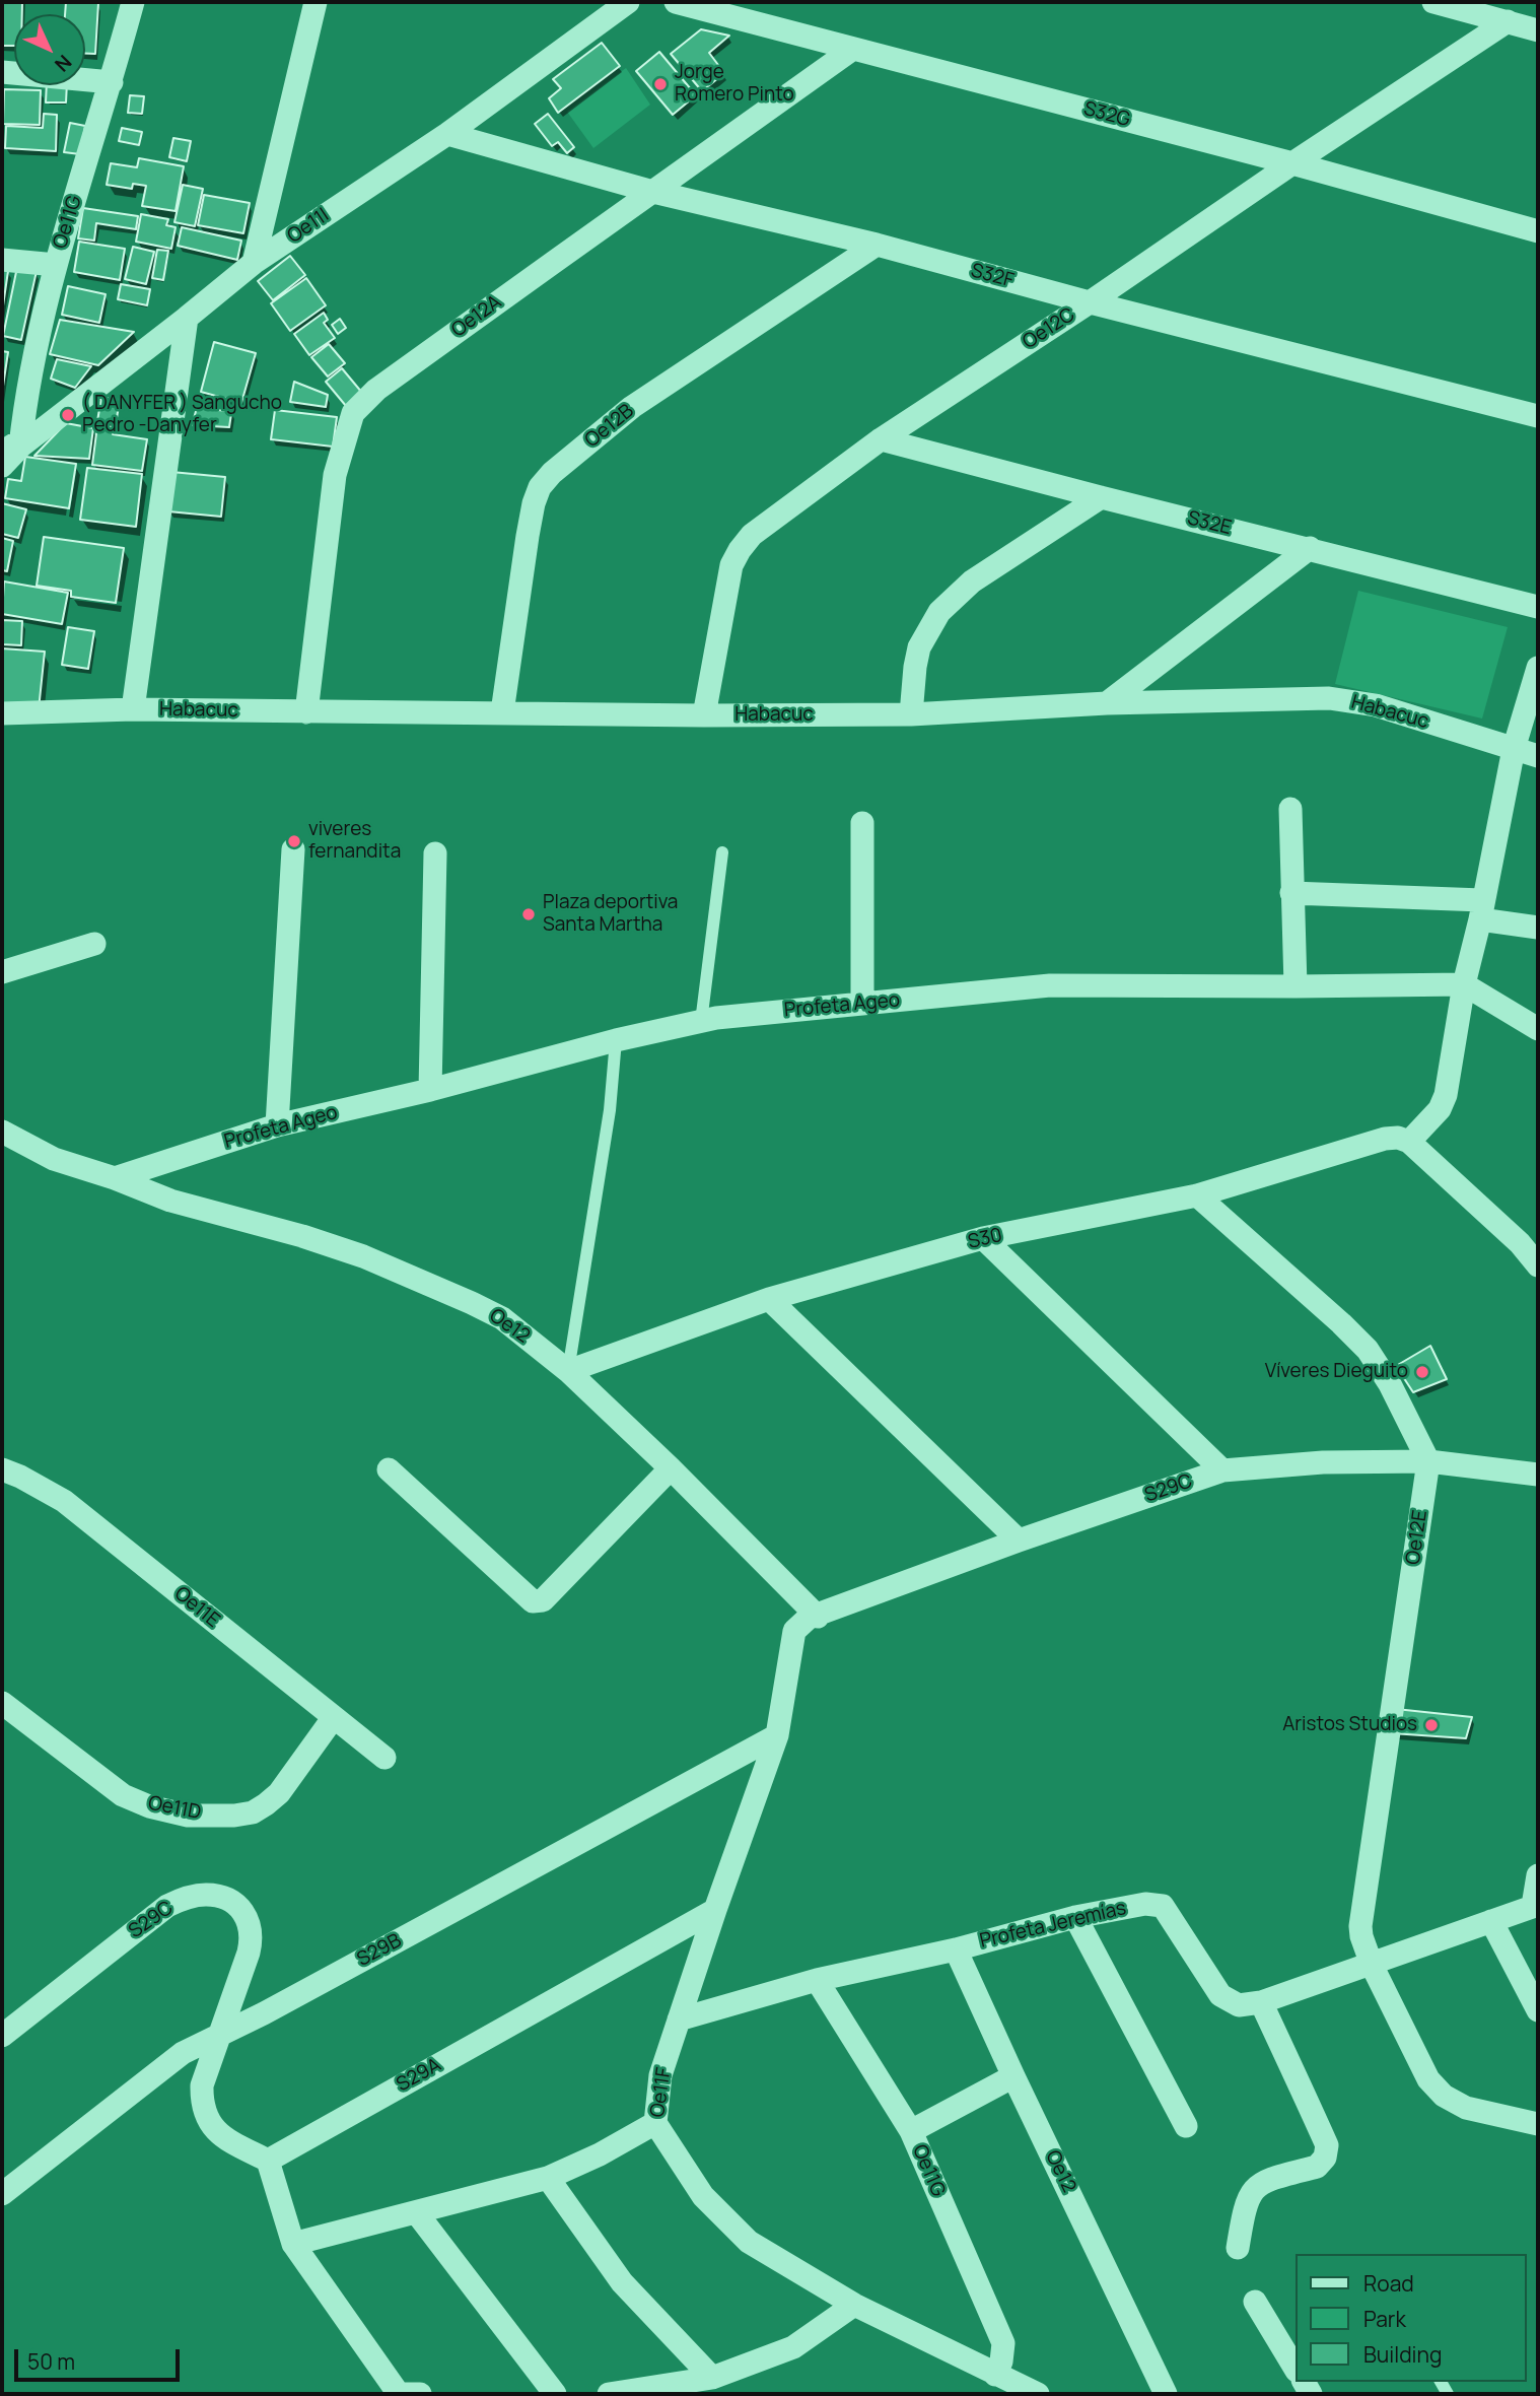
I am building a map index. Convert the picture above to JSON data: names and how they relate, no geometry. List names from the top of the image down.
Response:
{
  "streets": {
    "street": [
      "S32G",
      "Oe11G",
      "Oe11l",
      "S32F",
      "Oe12A",
      "Oe12C",
      "Oe12B",
      "S32E",
      "Habacuc",
      "Profeta Ageo",
      "S30",
      "Oe12",
      "S29C",
      "Oe12E",
      "Oe11E",
      "Oe11D",
      "Profeta Jeremías",
      "S29B",
      "S29A",
      "Oe11F"
    ]
  },
  "crossings": [
    ["S32G", "Oe12A"],
    ["S32G", "Oe12C"],
    ["Oe11G", "Oe11l"],
    ["Oe11G", "Profeta Jeremías"],
    ["Oe11G", "Oe11F"],
    ["Oe11l", "S32F"],
    ["S32F", "Oe12A"],
    ["S32F", "Oe12C"],
    ["S32F", "Oe12B"],
    ["Oe12A", "Habacuc"],
    ["Oe12C", "S32E"],
    ["Oe12C", "Habacuc"],
    ["Oe12B", "Habacuc"],
    ["Profeta Ageo", "Oe12"],
    ["S30", "Oe12"],
    ["Oe12", "S29C"],
    ["Oe12", "Profeta Jeremías"],
    ["Oe12", "Oe11F"],
    ["S29C", "Oe12E"],
    ["S29C", "S29B"],
    ["S29C", "Oe11F"],
    ["Oe12E", "Profeta Jeremías"],
    ["Oe11E", "Oe11D"],
    ["Profeta Jeremías", "Oe11F"],
    ["S29B", "Oe11F"],
    ["S29A", "Oe11F"]
  ],
  "places": [
    "Jorge Romero Pinto",
    "( DANYFER ) Sangucho Pedro -Danyfer",
    "viveres fernandita",
    "Plaza deportiva Santa Martha",
    "Víveres Dieguito",
    "Aristos Studios"
  ],
  "legend": ["Road", "Park", "Building"],
  "scale_bar": "50 m",
  "north": "bottom right"
}
